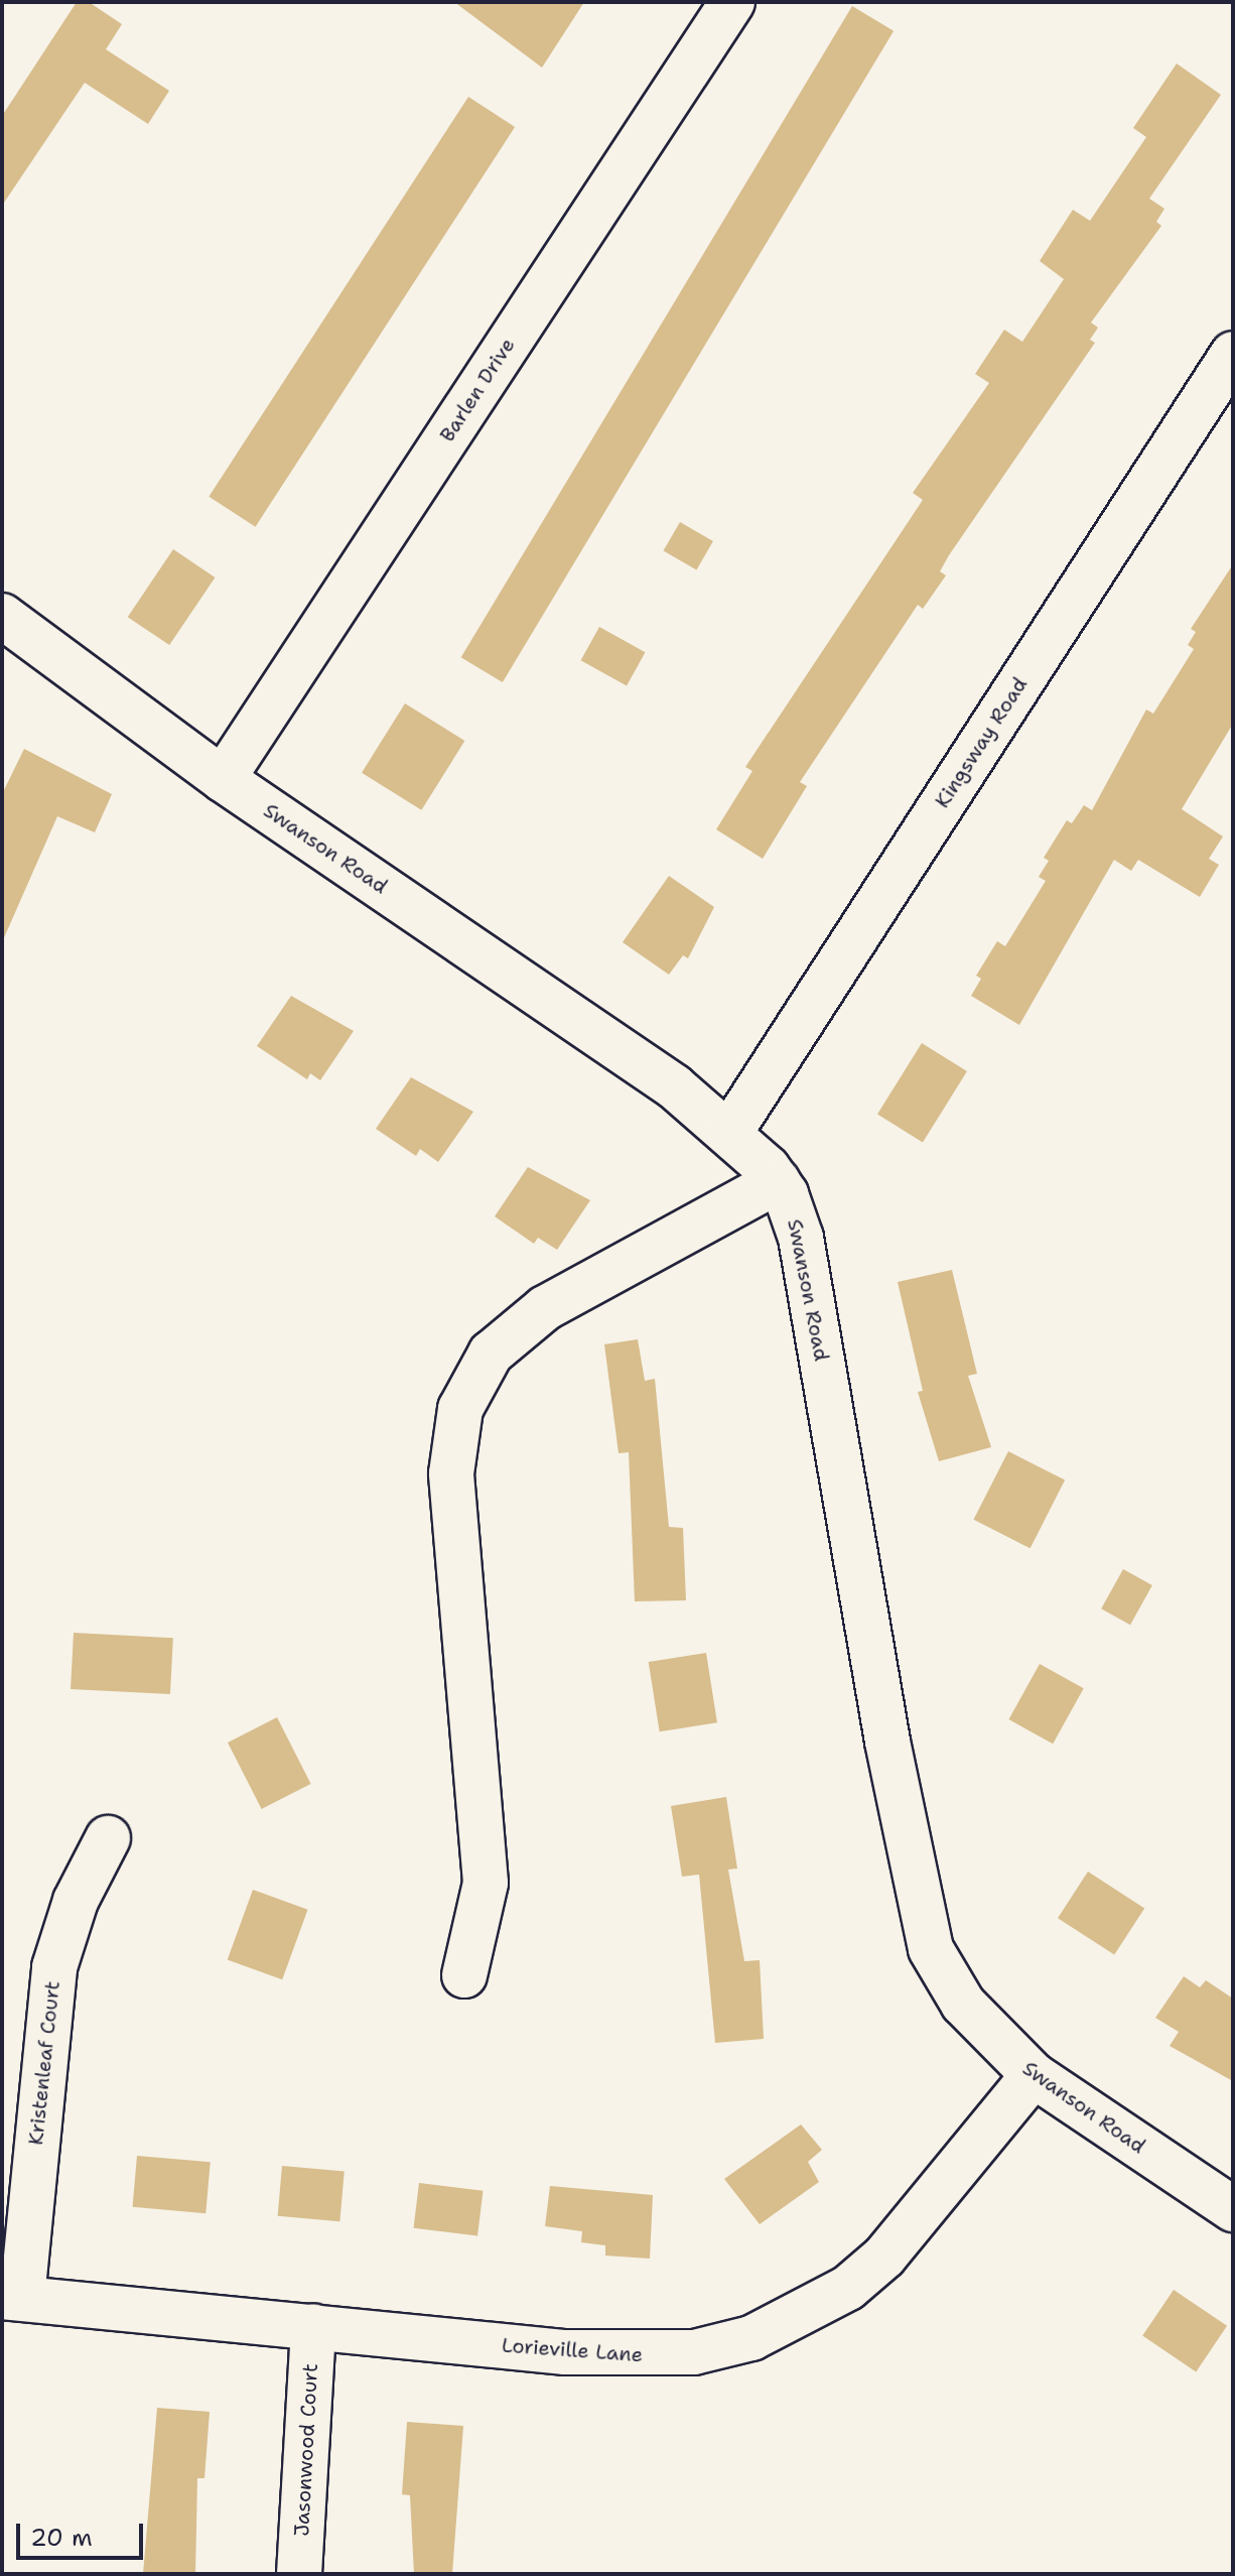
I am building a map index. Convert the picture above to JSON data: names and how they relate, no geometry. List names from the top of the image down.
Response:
{
  "streets": {
    "street": [
      "Barlen Drive",
      "Kingsway Road",
      "Swanson Road",
      "Kristenleaf Court",
      "Lorieville Lane",
      "Jasonwood Court"
    ]
  },
  "crossings": [
    ["Barlen Drive", "Swanson Road"],
    ["Kingsway Road", "Swanson Road"],
    ["Swanson Road", "Lorieville Lane"],
    ["Kristenleaf Court", "Lorieville Lane"],
    ["Lorieville Lane", "Jasonwood Court"]
  ],
  "scale_bar": "20 m"
}
